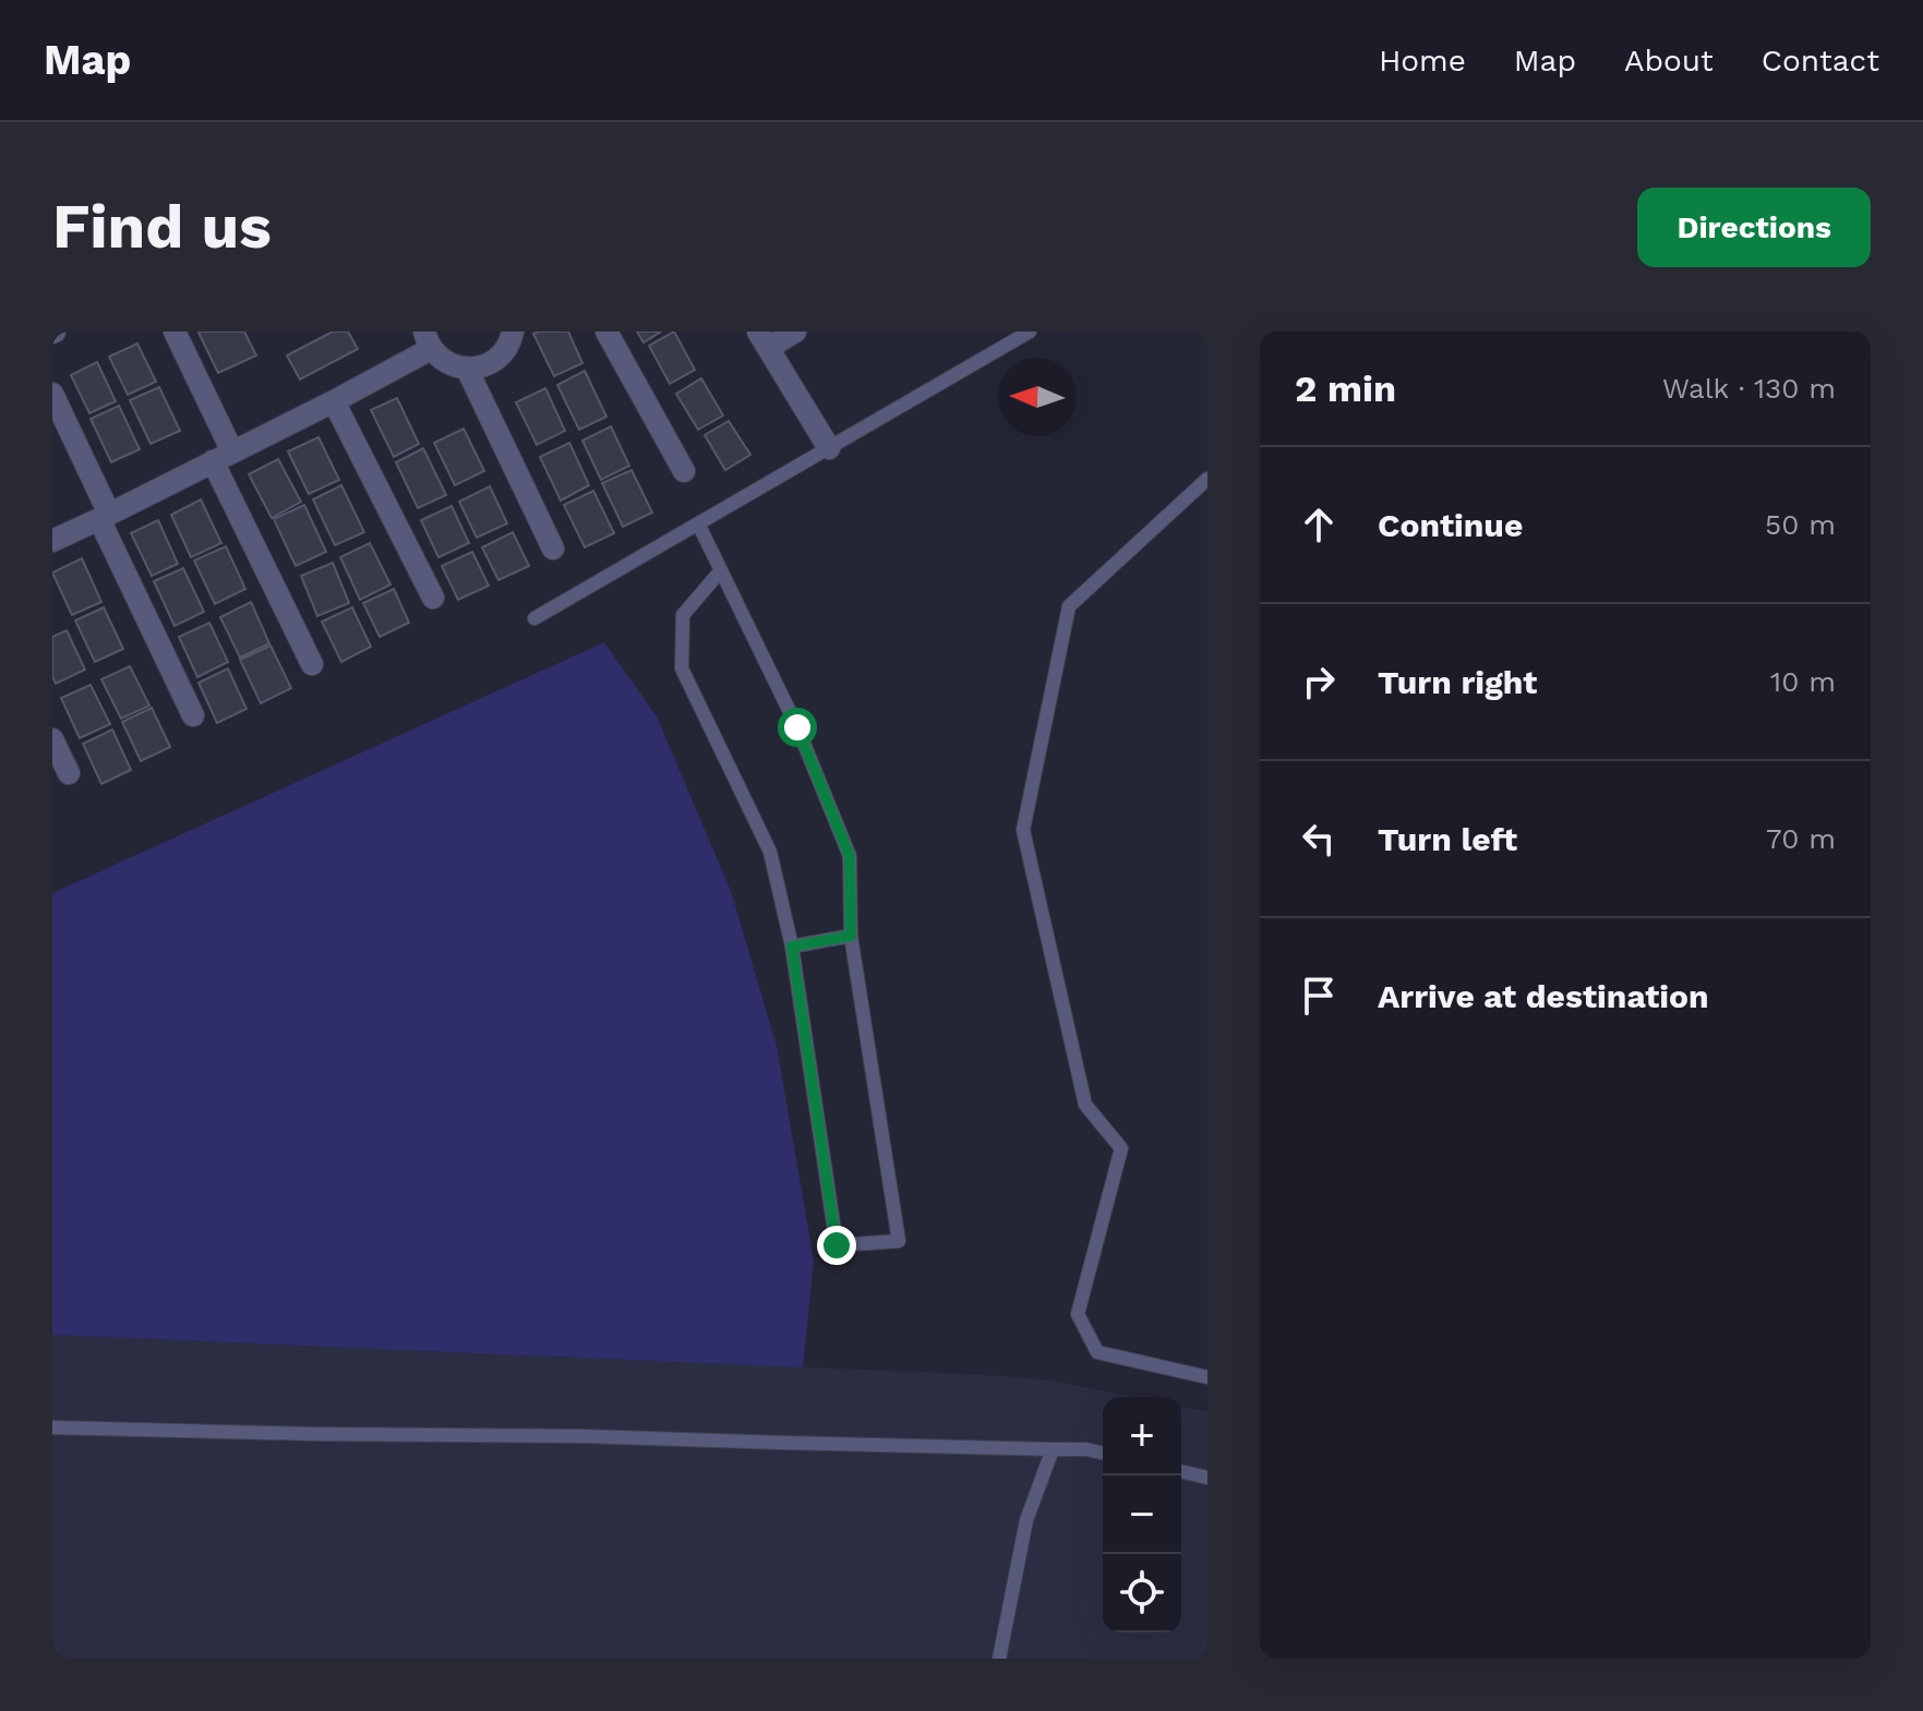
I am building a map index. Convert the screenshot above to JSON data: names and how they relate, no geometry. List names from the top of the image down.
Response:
{
  "north": "left",
  "page": {
    "header": "Map",
    "nav": [
      "Home",
      "Map",
      "About",
      "Contact"
    ],
    "buttons": "Directions",
    "title": "Find us",
    "heading": ["2 min", "Walk · 130 m"],
    "list": [
      ["Continue", "50 m"],
      ["Turn right", "10 m"],
      ["Turn left", "70 m"],
      "Arrive at destination"
    ],
    "map_buttons": ["+", "−"]
  }
}
